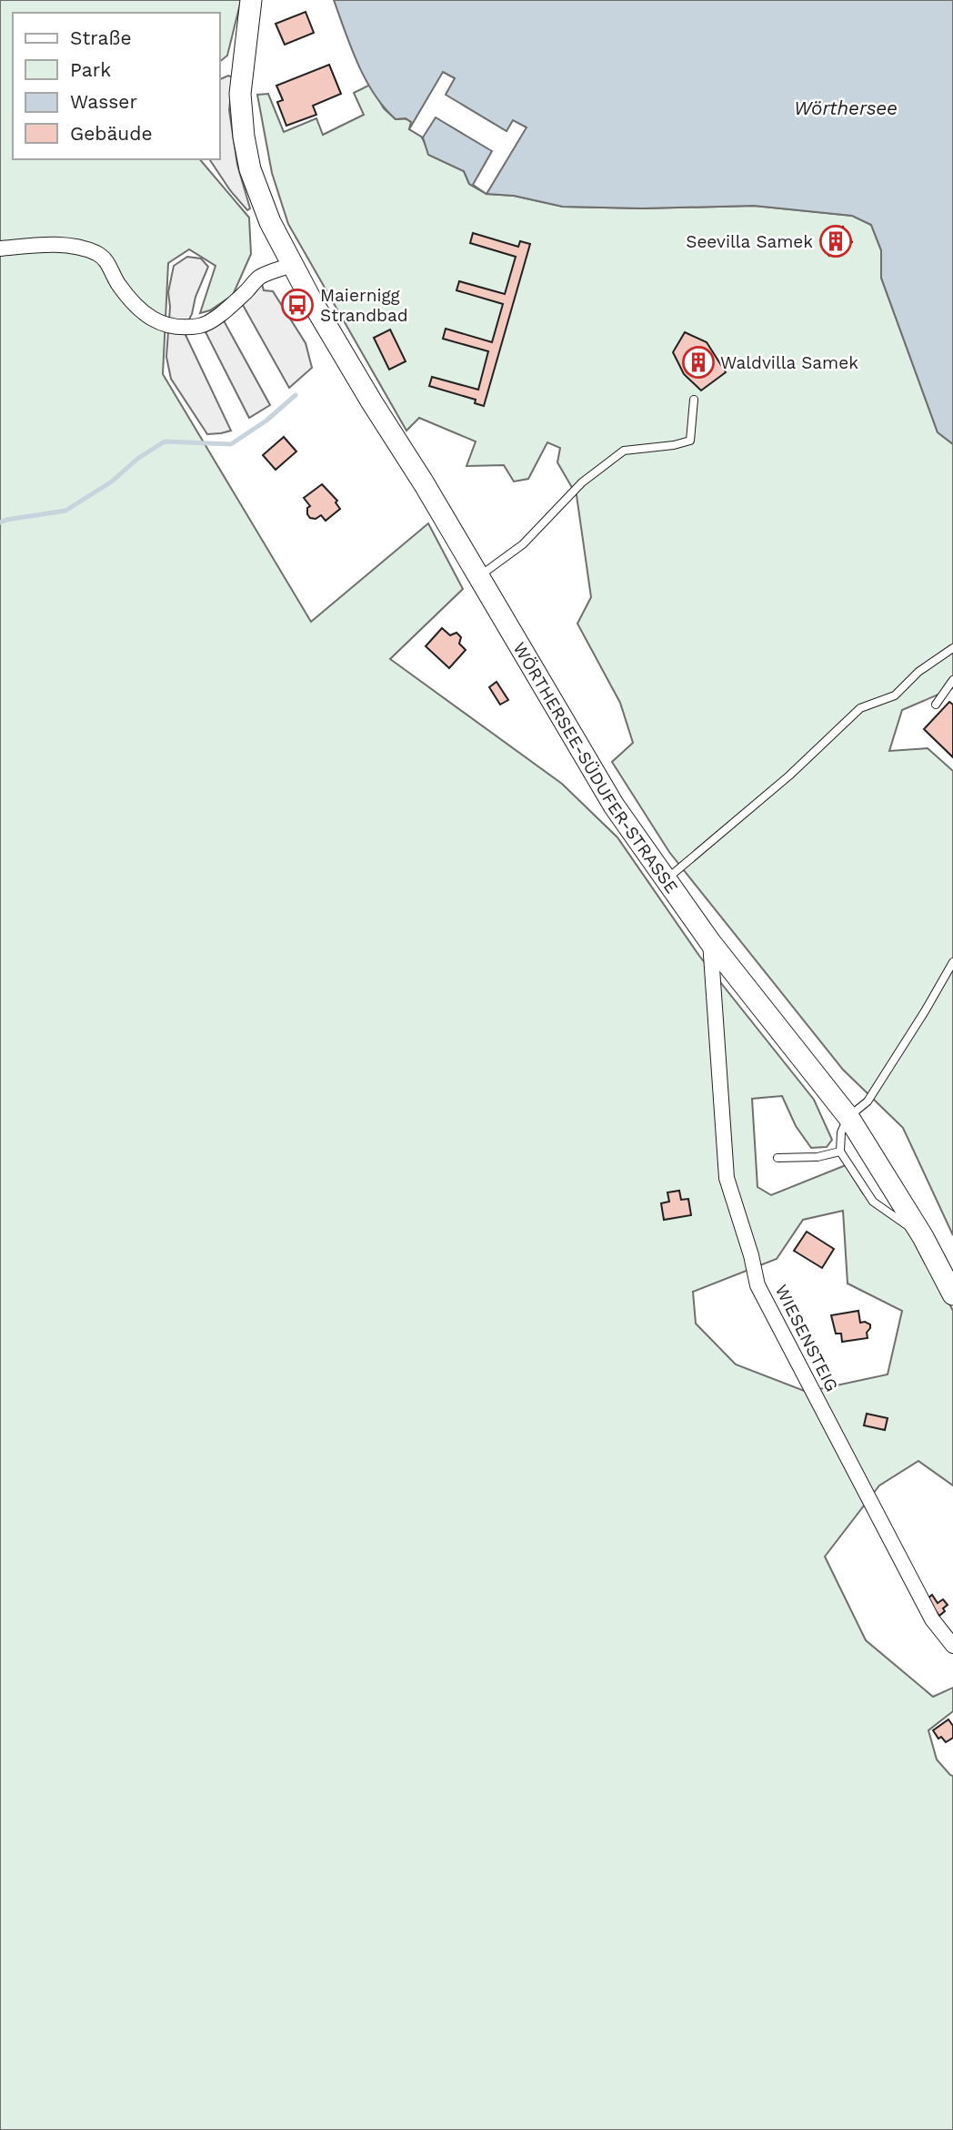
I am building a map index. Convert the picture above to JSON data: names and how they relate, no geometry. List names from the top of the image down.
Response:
{
  "streets": {
    "main road": ["WÖRTHERSEE-SÜDUFER-STRASSE"],
    "street": ["WIESENSTEIG"]
  },
  "crossings": [
    ["WÖRTHERSEE-SÜDUFER-STRASSE", "WIESENSTEIG"]
  ],
  "water": ["Wörthersee"],
  "places": {
    "building": ["Seevilla Samek", "Waldvilla Samek"],
    "bus stop": ["Maiernigg Strandbad"]
  },
  "legend": [
    "Straße",
    "Park",
    "Wasser",
    "Gebäude"
  ]
}
